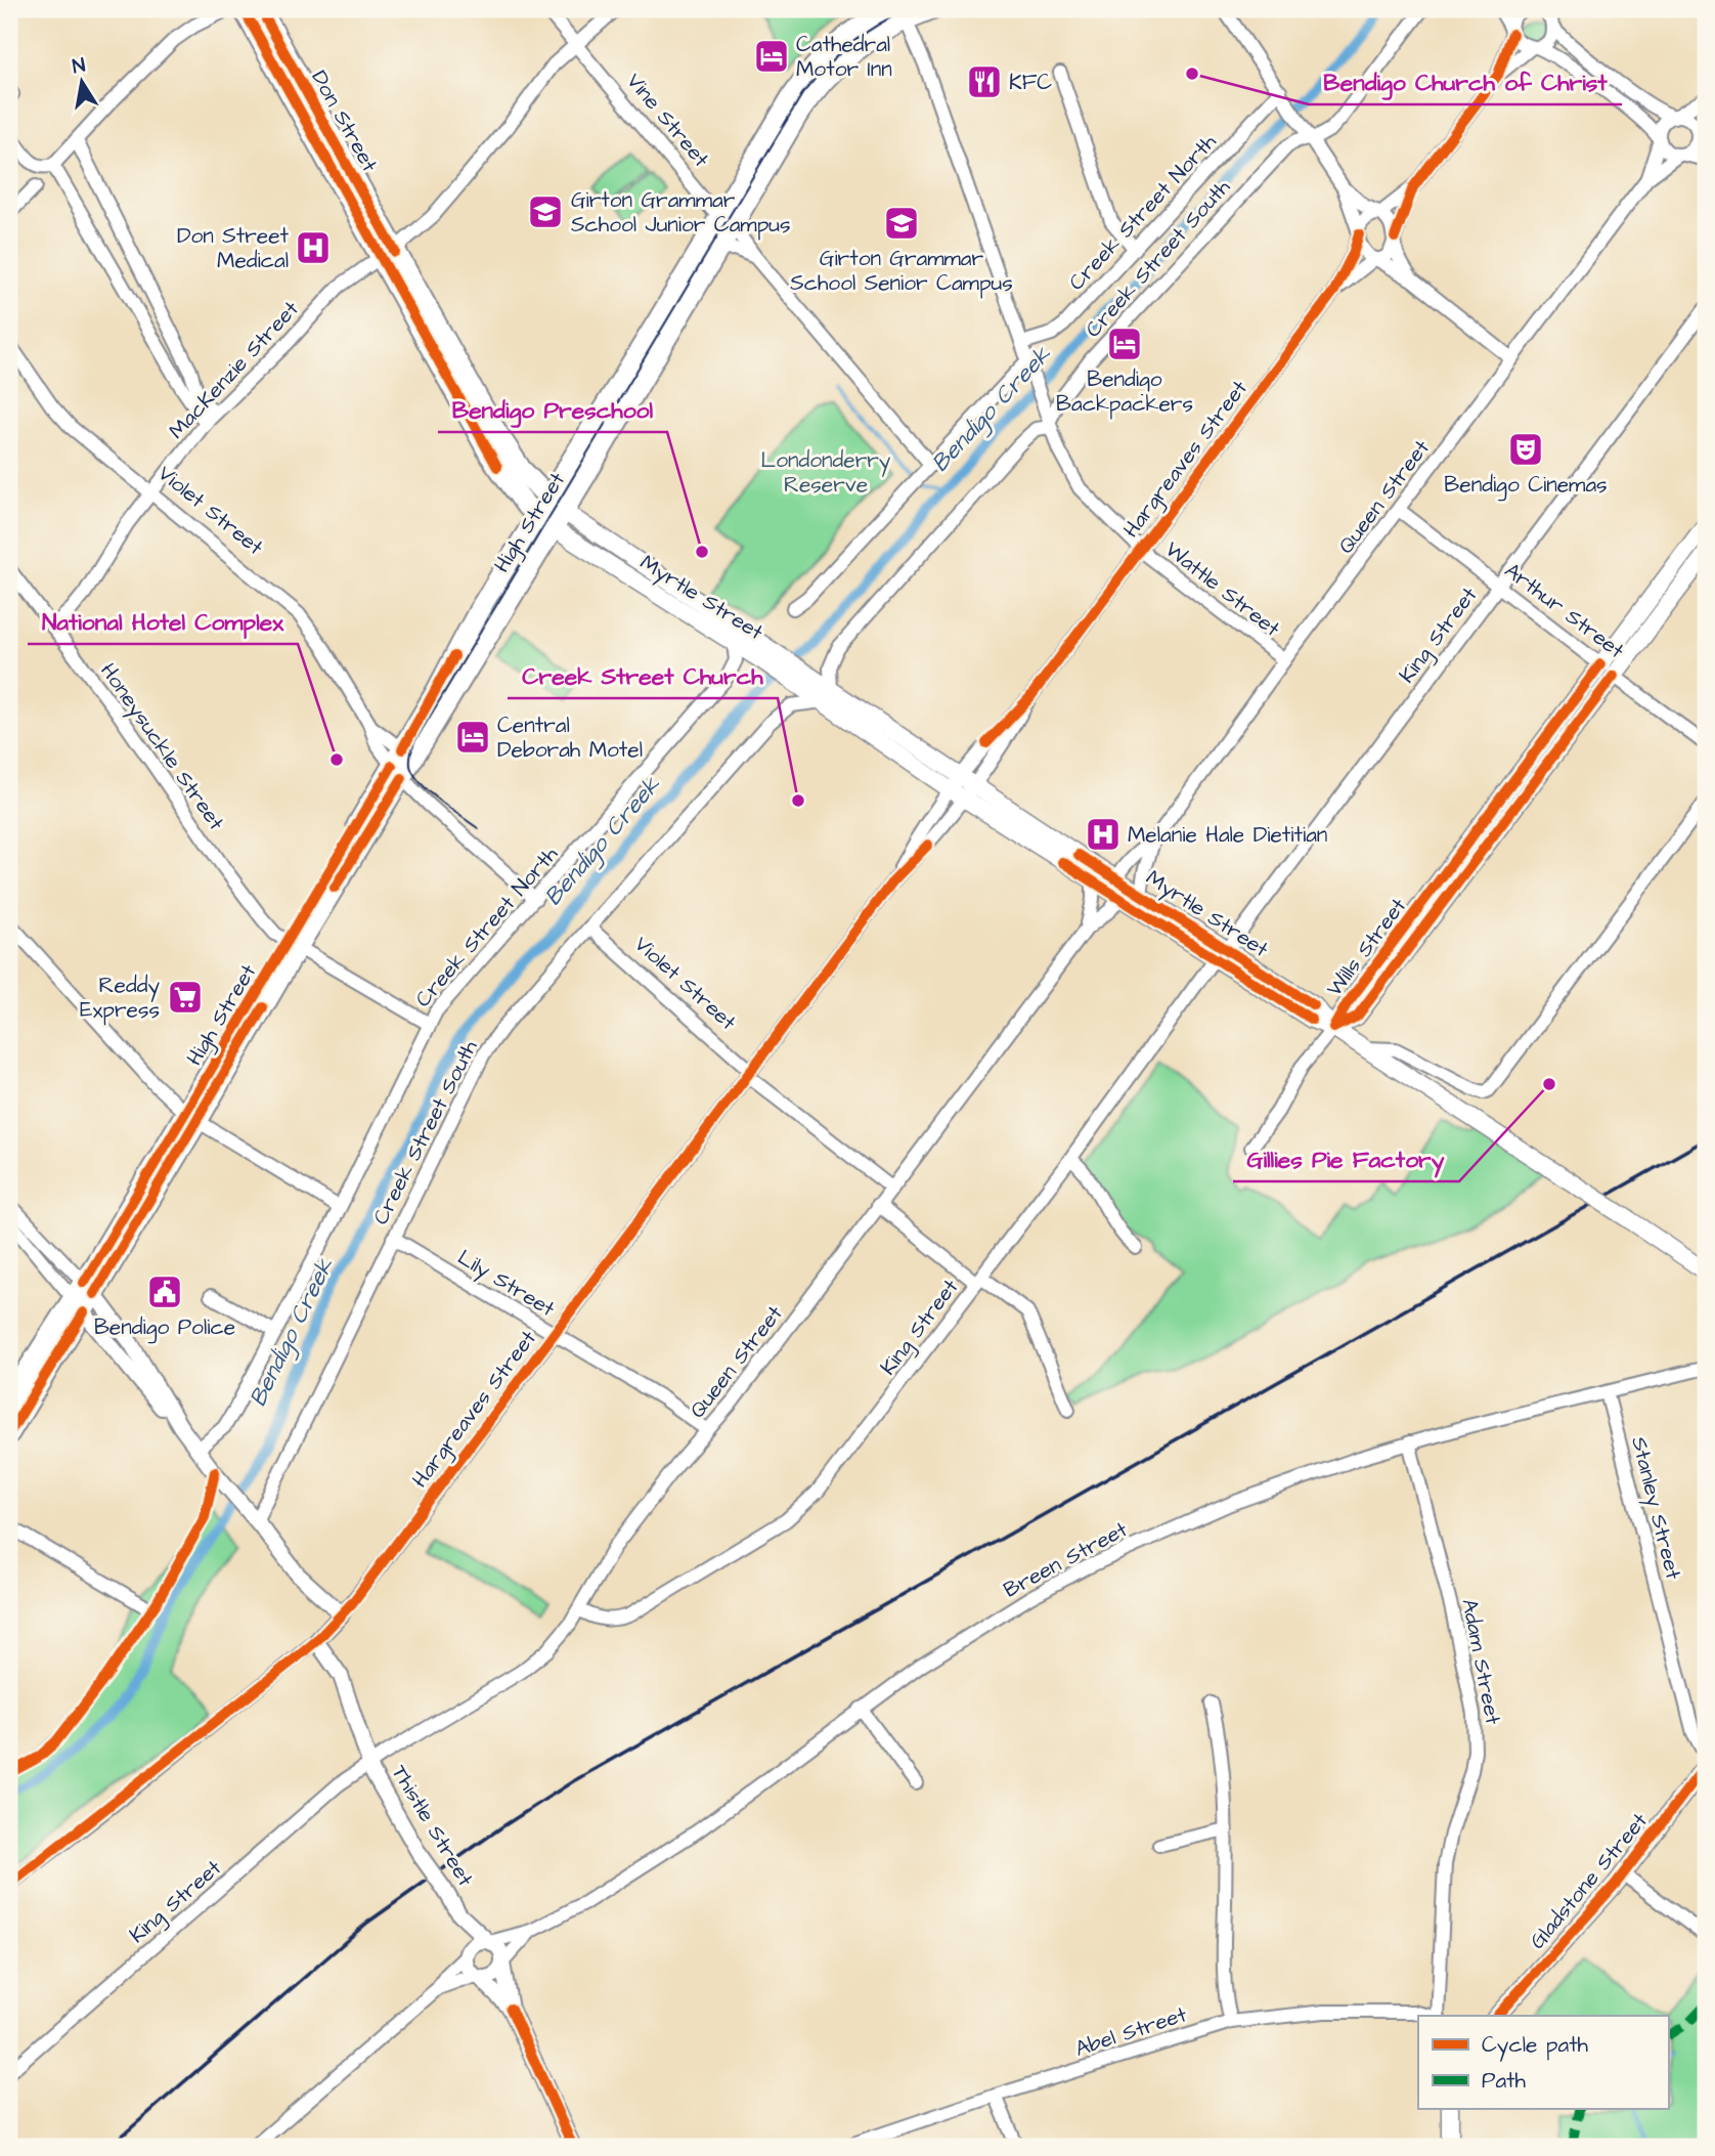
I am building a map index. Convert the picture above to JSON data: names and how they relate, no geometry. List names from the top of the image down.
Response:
{
  "streets": {
    "highway": ["Don Street", "High Street"],
    "main road": [
      "Myrtle Street",
      "Arthur Street",
      "Wills Street",
      "Gladstone Street"
    ],
    "street": [
      "Vine Street",
      "Creek Street North",
      "Creek Street South",
      "MacKenzie Street",
      "Hargreaves Street",
      "Queen Street",
      "Violet Street",
      "Wattle Street",
      "King Street",
      "Honeysuckle Street",
      "Lily Street",
      "Stanley Street",
      "Breen Street",
      "Adam Street",
      "Thistle Street",
      "Abel Street"
    ]
  },
  "crossings": [
    ["Vine Street", "MacKenzie Street"],
    ["Vine Street", "High Street"],
    ["Don Street", "MacKenzie Street"],
    ["Don Street", "High Street"],
    ["Don Street", "Myrtle Street"],
    ["Creek Street North", "Violet Street"],
    ["Creek Street North", "Wattle Street"],
    ["Creek Street North", "Myrtle Street"],
    ["Creek Street North", "Honeysuckle Street"],
    ["Creek Street South", "Violet Street"],
    ["Creek Street South", "Wattle Street"],
    ["Creek Street South", "Myrtle Street"],
    ["Creek Street South", "Lily Street"],
    ["MacKenzie Street", "Violet Street"],
    ["MacKenzie Street", "Honeysuckle Street"],
    ["Hargreaves Street", "Violet Street"],
    ["Hargreaves Street", "Wattle Street"],
    ["Hargreaves Street", "Myrtle Street"],
    ["Hargreaves Street", "Lily Street"],
    ["Hargreaves Street", "Thistle Street"],
    ["Queen Street", "Violet Street"],
    ["Queen Street", "Wattle Street"],
    ["Queen Street", "Myrtle Street"],
    ["Queen Street", "Arthur Street"],
    ["Queen Street", "King Street"],
    ["Queen Street", "Lily Street"],
    ["Queen Street", "Thistle Street"],
    ["Violet Street", "High Street"],
    ["High Street", "Wattle Street"],
    ["High Street", "Myrtle Street"],
    ["High Street", "Honeysuckle Street"],
    ["Myrtle Street", "King Street"],
    ["Myrtle Street", "Wills Street"],
    ["Arthur Street", "King Street"],
    ["Arthur Street", "Wills Street"],
    ["King Street", "Thistle Street"],
    ["Stanley Street", "Breen Street"],
    ["Breen Street", "Adam Street"],
    ["Breen Street", "Thistle Street"]
  ],
  "water": ["Bendigo Creek"],
  "parks": ["Londonderry Reserve"],
  "places": {
    "hotel": ["Cathedral Motor Inn", "Bendigo Backpackers", "Central Deborah Motel"],
    "other": [
      "Bendigo Church of Christ",
      "Bendigo Preschool",
      "National Hotel Complex",
      "Creek Street Church",
      "Gillies Pie Factory"
    ],
    "restaurant": ["KFC"],
    "school or university": ["Girton Grammar School Junior Campus", "Girton Grammar School Senior Campus"],
    "hospital": ["Don Street Medical", "Melanie Hale Dietitian"],
    "theatre": ["Bendigo Cinemas"],
    "supermarket": ["Reddy Express"],
    "public building": ["Bendigo Police"]
  },
  "legend": ["Cycle path", "Path"],
  "north": "top"
}
